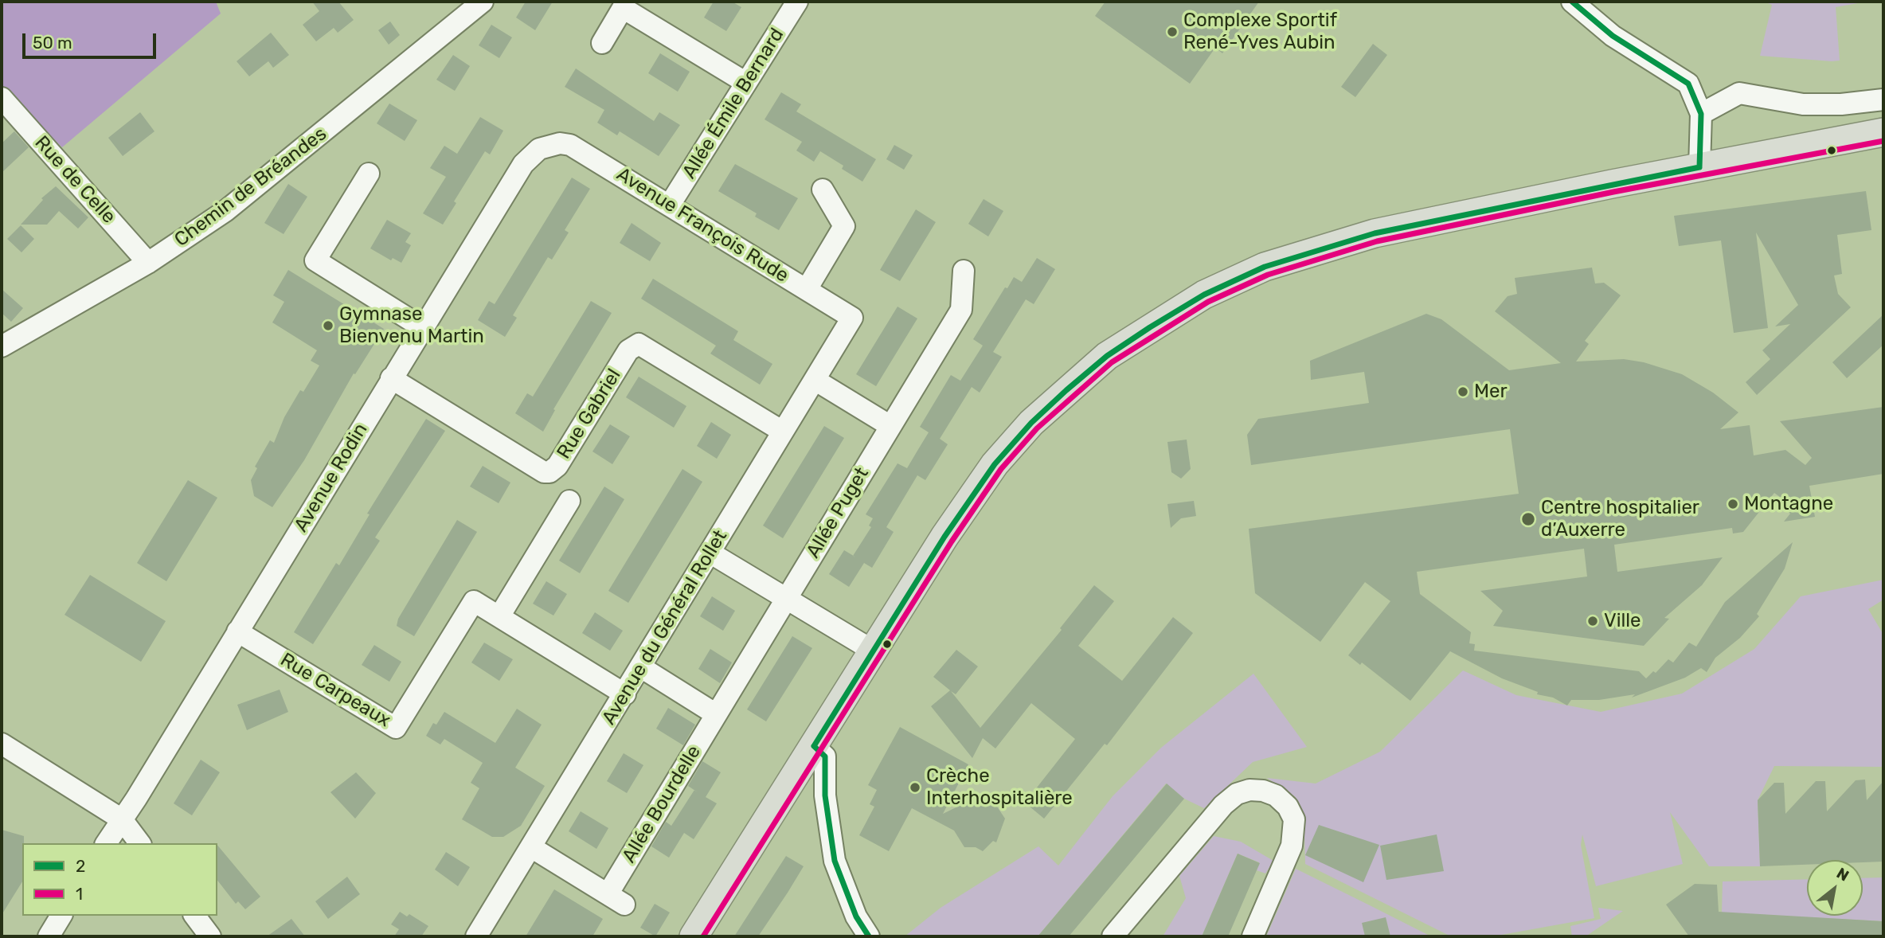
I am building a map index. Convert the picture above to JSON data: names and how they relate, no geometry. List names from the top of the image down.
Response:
{
  "streets": {
    "street": [
      "Allée Émile Bernard",
      "Rue de Celle",
      "Chemin de Bréandes",
      "Avenue François Rude",
      "Rue Gabriel",
      "Avenue Rodin",
      "Allée Puget",
      "Avenue du Général Rollet",
      "Rue Carpeaux",
      "Allée Bourdelle"
    ]
  },
  "crossings": [
    ["Allée Émile Bernard", "Avenue François Rude"],
    ["Rue de Celle", "Chemin de Bréandes"],
    ["Avenue François Rude", "Avenue Rodin"],
    ["Avenue François Rude", "Avenue du Général Rollet"],
    ["Rue Gabriel", "Avenue Rodin"],
    ["Rue Gabriel", "Avenue du Général Rollet"],
    ["Avenue Rodin", "Rue Carpeaux"],
    ["Allée Puget", "Allée Bourdelle"],
    ["Avenue du Général Rollet", "Rue Carpeaux"],
    ["Avenue du Général Rollet", "Allée Bourdelle"]
  ],
  "places": [
    "Complexe Sportif René-Yves Aubin",
    "Gymnase Bienvenu Martin",
    "Mer",
    "Montagne",
    "Centre hospitalier d’Auxerre",
    "Ville",
    "Crèche Interhospitalière"
  ],
  "lines": ["transit line 2", "transit line 1"],
  "legend": ["2", "1"],
  "scale_bar": "50 m",
  "north": "top right"
}
